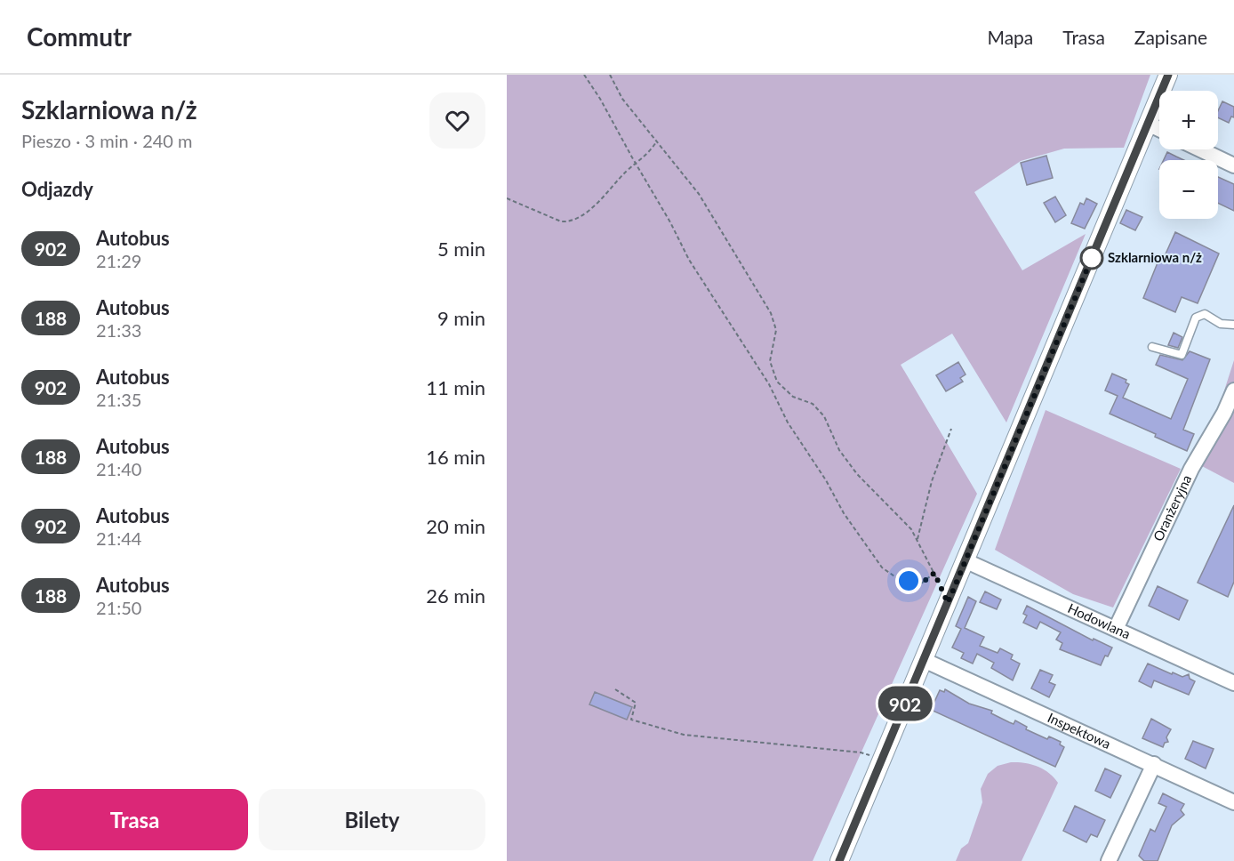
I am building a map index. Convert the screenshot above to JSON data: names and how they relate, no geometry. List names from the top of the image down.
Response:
{
  "streets": {
    "street": ["Oranżeryjna", "Hodowlana", "Inspektowa"]
  },
  "crossings": [
    ["Oranżeryjna", "Hodowlana"]
  ],
  "places": ["Szklarniowa n/ż"],
  "lines": ["bus line 902"],
  "page": {
    "header": "Commutr",
    "nav": ["Mapa", "Trasa", "Zapisane"],
    "heading": [
      ["Szklarniowa n/ż", "Pieszo · 3 min · 240 m"],
      "Odjazdy"
    ],
    "on_map": "902",
    "map_buttons": ["+", "−"],
    "list": [
      {
        "mark": "902",
        "name": "Autobus",
        "note": "21:29",
        "value": "5 min"
      },
      {
        "mark": "188",
        "name": "Autobus",
        "note": "21:33",
        "value": "9 min"
      },
      {
        "mark": "902",
        "name": "Autobus",
        "note": "21:35",
        "value": "11 min"
      },
      {
        "mark": "188",
        "name": "Autobus",
        "note": "21:40",
        "value": "16 min"
      },
      {
        "mark": "902",
        "name": "Autobus",
        "note": "21:44",
        "value": "20 min"
      },
      {
        "mark": "188",
        "name": "Autobus",
        "note": "21:50",
        "value": "26 min"
      }
    ],
    "buttons": ["Trasa", "Bilety"]
  }
}
